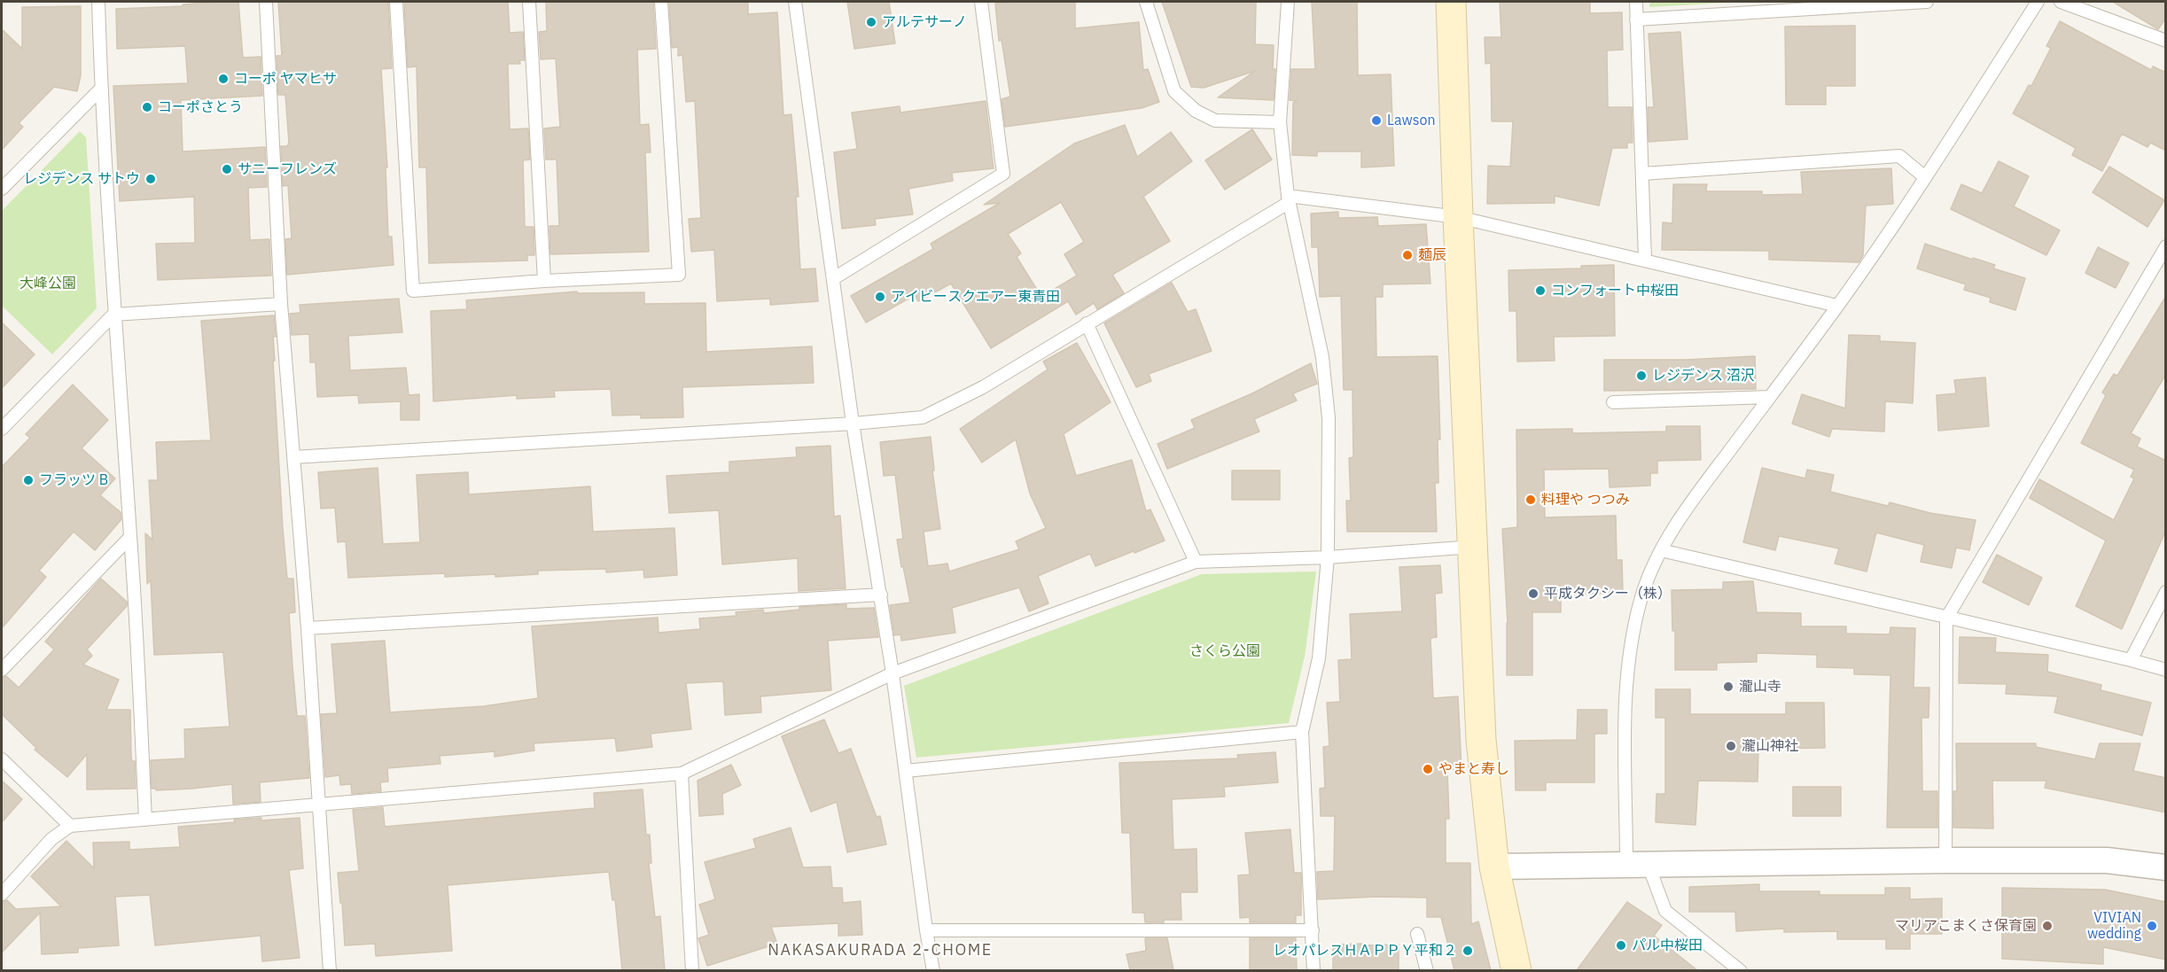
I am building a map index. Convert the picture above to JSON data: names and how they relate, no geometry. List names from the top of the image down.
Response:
{
  "districts": ["NAKASAKURADA 2-CHOME"],
  "parks": ["大峰公園", "さくら公園"],
  "places": [
    "アルテサーノ",
    "コーポ ヤマヒサ",
    "コーポさとう",
    "Lawson",
    "サニーフレンズ",
    "レジデンス サトウ",
    "麺辰",
    "コンフォート中桜田",
    "アイビースクエアー東青田",
    "レジデンス 沼沢",
    "フラッツ B",
    "料理や つつみ",
    "平成タクシー（株）",
    "瀧山寺",
    "瀧山神社",
    "やまと寿し",
    "マリアこまくさ保育園",
    "VIVIAN wedding",
    "パル中桜田",
    "レオパレスＨＡＰＰＹ平和２"
  ]
}
